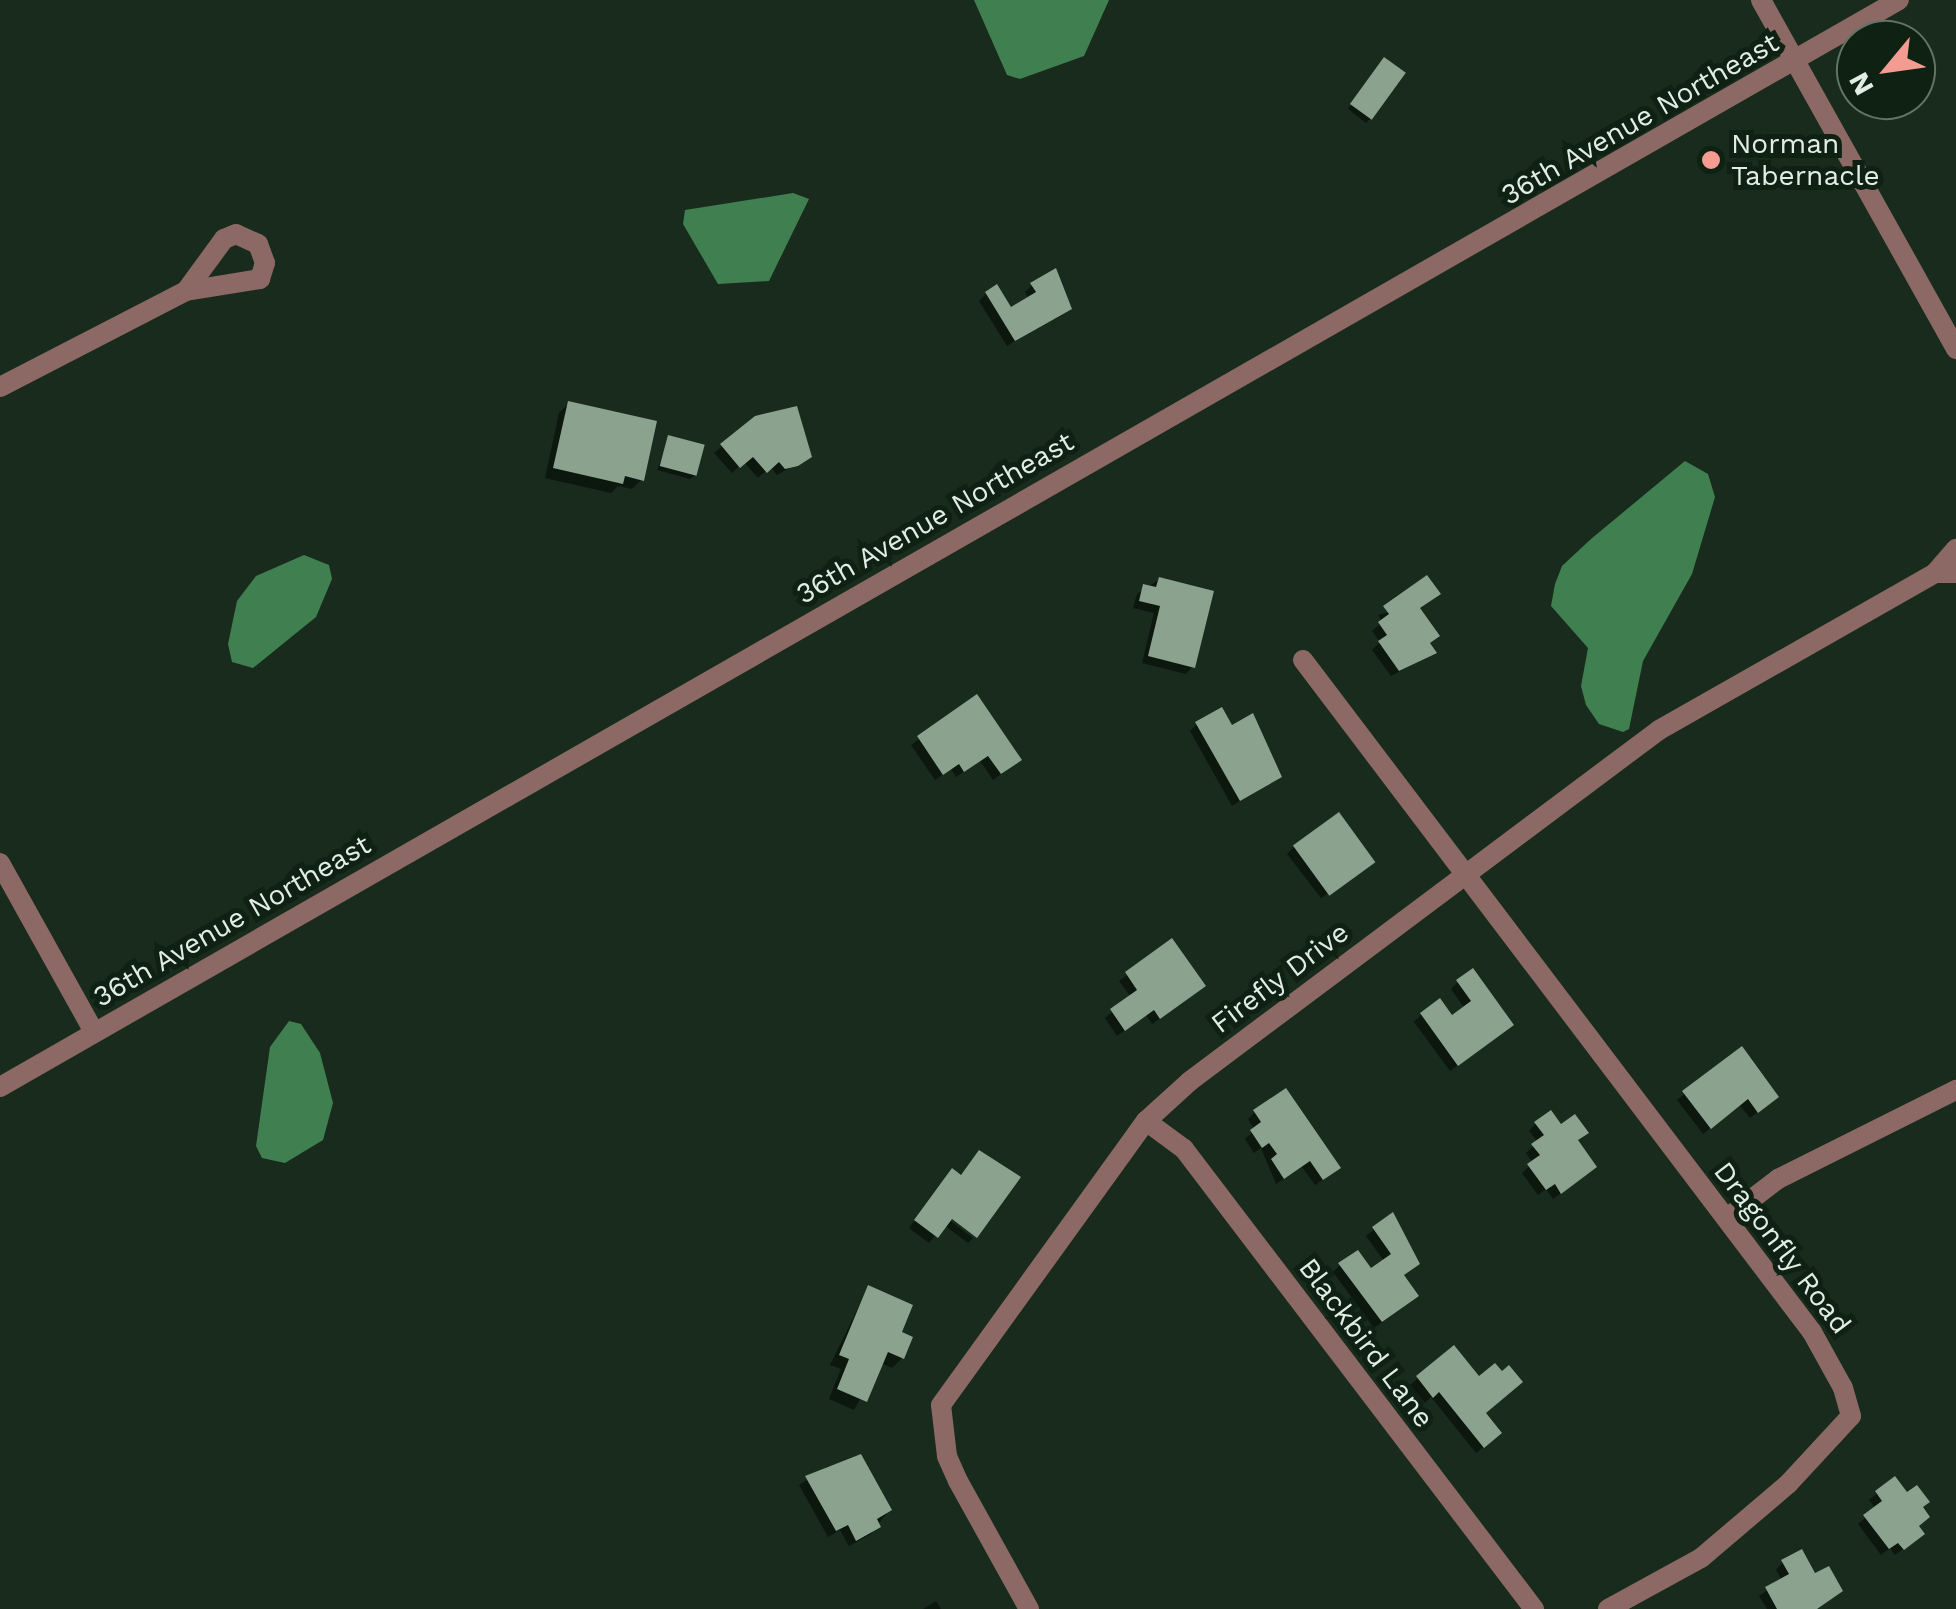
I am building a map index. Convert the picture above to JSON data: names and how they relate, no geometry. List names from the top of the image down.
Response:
{
  "streets": {
    "street": [
      "36th Avenue Northeast",
      "Firefly Drive",
      "Dragonfly Road",
      "Blackbird Lane"
    ]
  },
  "crossings": [
    ["Firefly Drive", "Dragonfly Road"],
    ["Firefly Drive", "Blackbird Lane"]
  ],
  "places": ["Norman Tabernacle"],
  "north": "bottom left"
}
